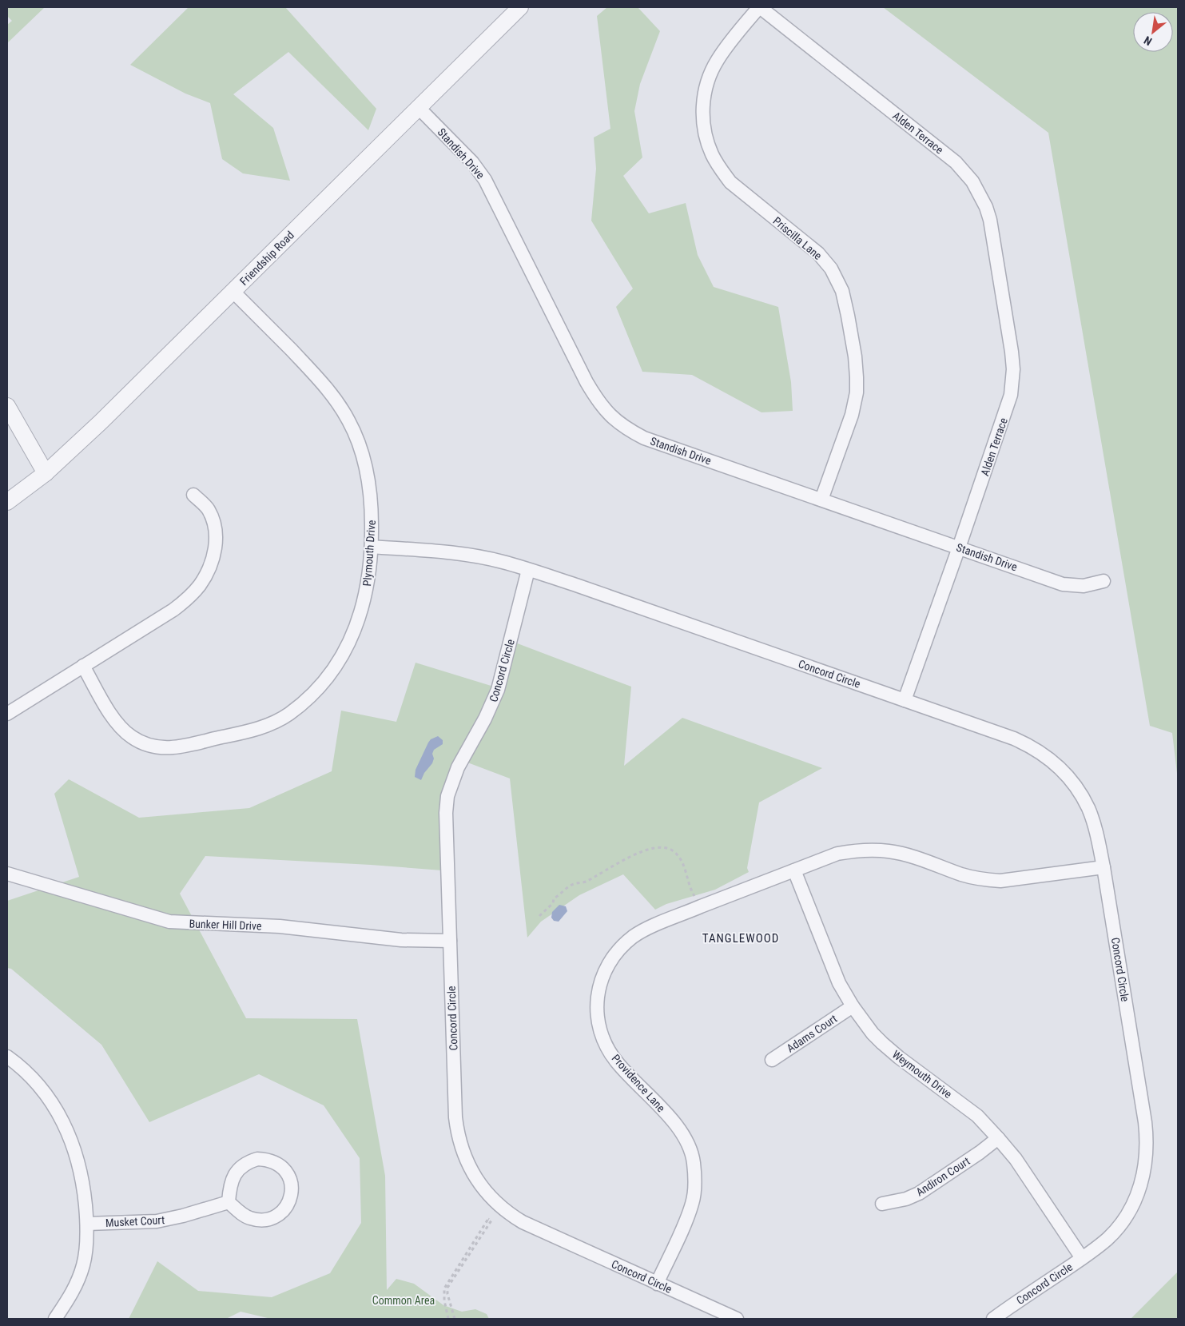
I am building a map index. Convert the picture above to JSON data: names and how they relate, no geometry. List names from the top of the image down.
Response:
{
  "streets": {
    "street": [
      "Alden Terrace",
      "Standish Drive",
      "Priscilla Lane",
      "Friendship Road",
      "Plymouth Drive",
      "Concord Circle",
      "Bunker Hill Drive",
      "Adams Court",
      "Weymouth Drive",
      "Providence Lane",
      "Andiron Court",
      "Musket Court"
    ]
  },
  "crossings": [
    ["Alden Terrace", "Standish Drive"],
    ["Alden Terrace", "Priscilla Lane"],
    ["Alden Terrace", "Concord Circle"],
    ["Standish Drive", "Priscilla Lane"],
    ["Standish Drive", "Friendship Road"],
    ["Friendship Road", "Plymouth Drive"],
    ["Plymouth Drive", "Concord Circle"],
    ["Concord Circle", "Bunker Hill Drive"],
    ["Concord Circle", "Weymouth Drive"],
    ["Concord Circle", "Providence Lane"],
    ["Adams Court", "Weymouth Drive"],
    ["Weymouth Drive", "Providence Lane"],
    ["Weymouth Drive", "Andiron Court"]
  ],
  "districts": ["TANGLEWOOD"],
  "parks": ["Common Area"],
  "north": "bottom left"
}
